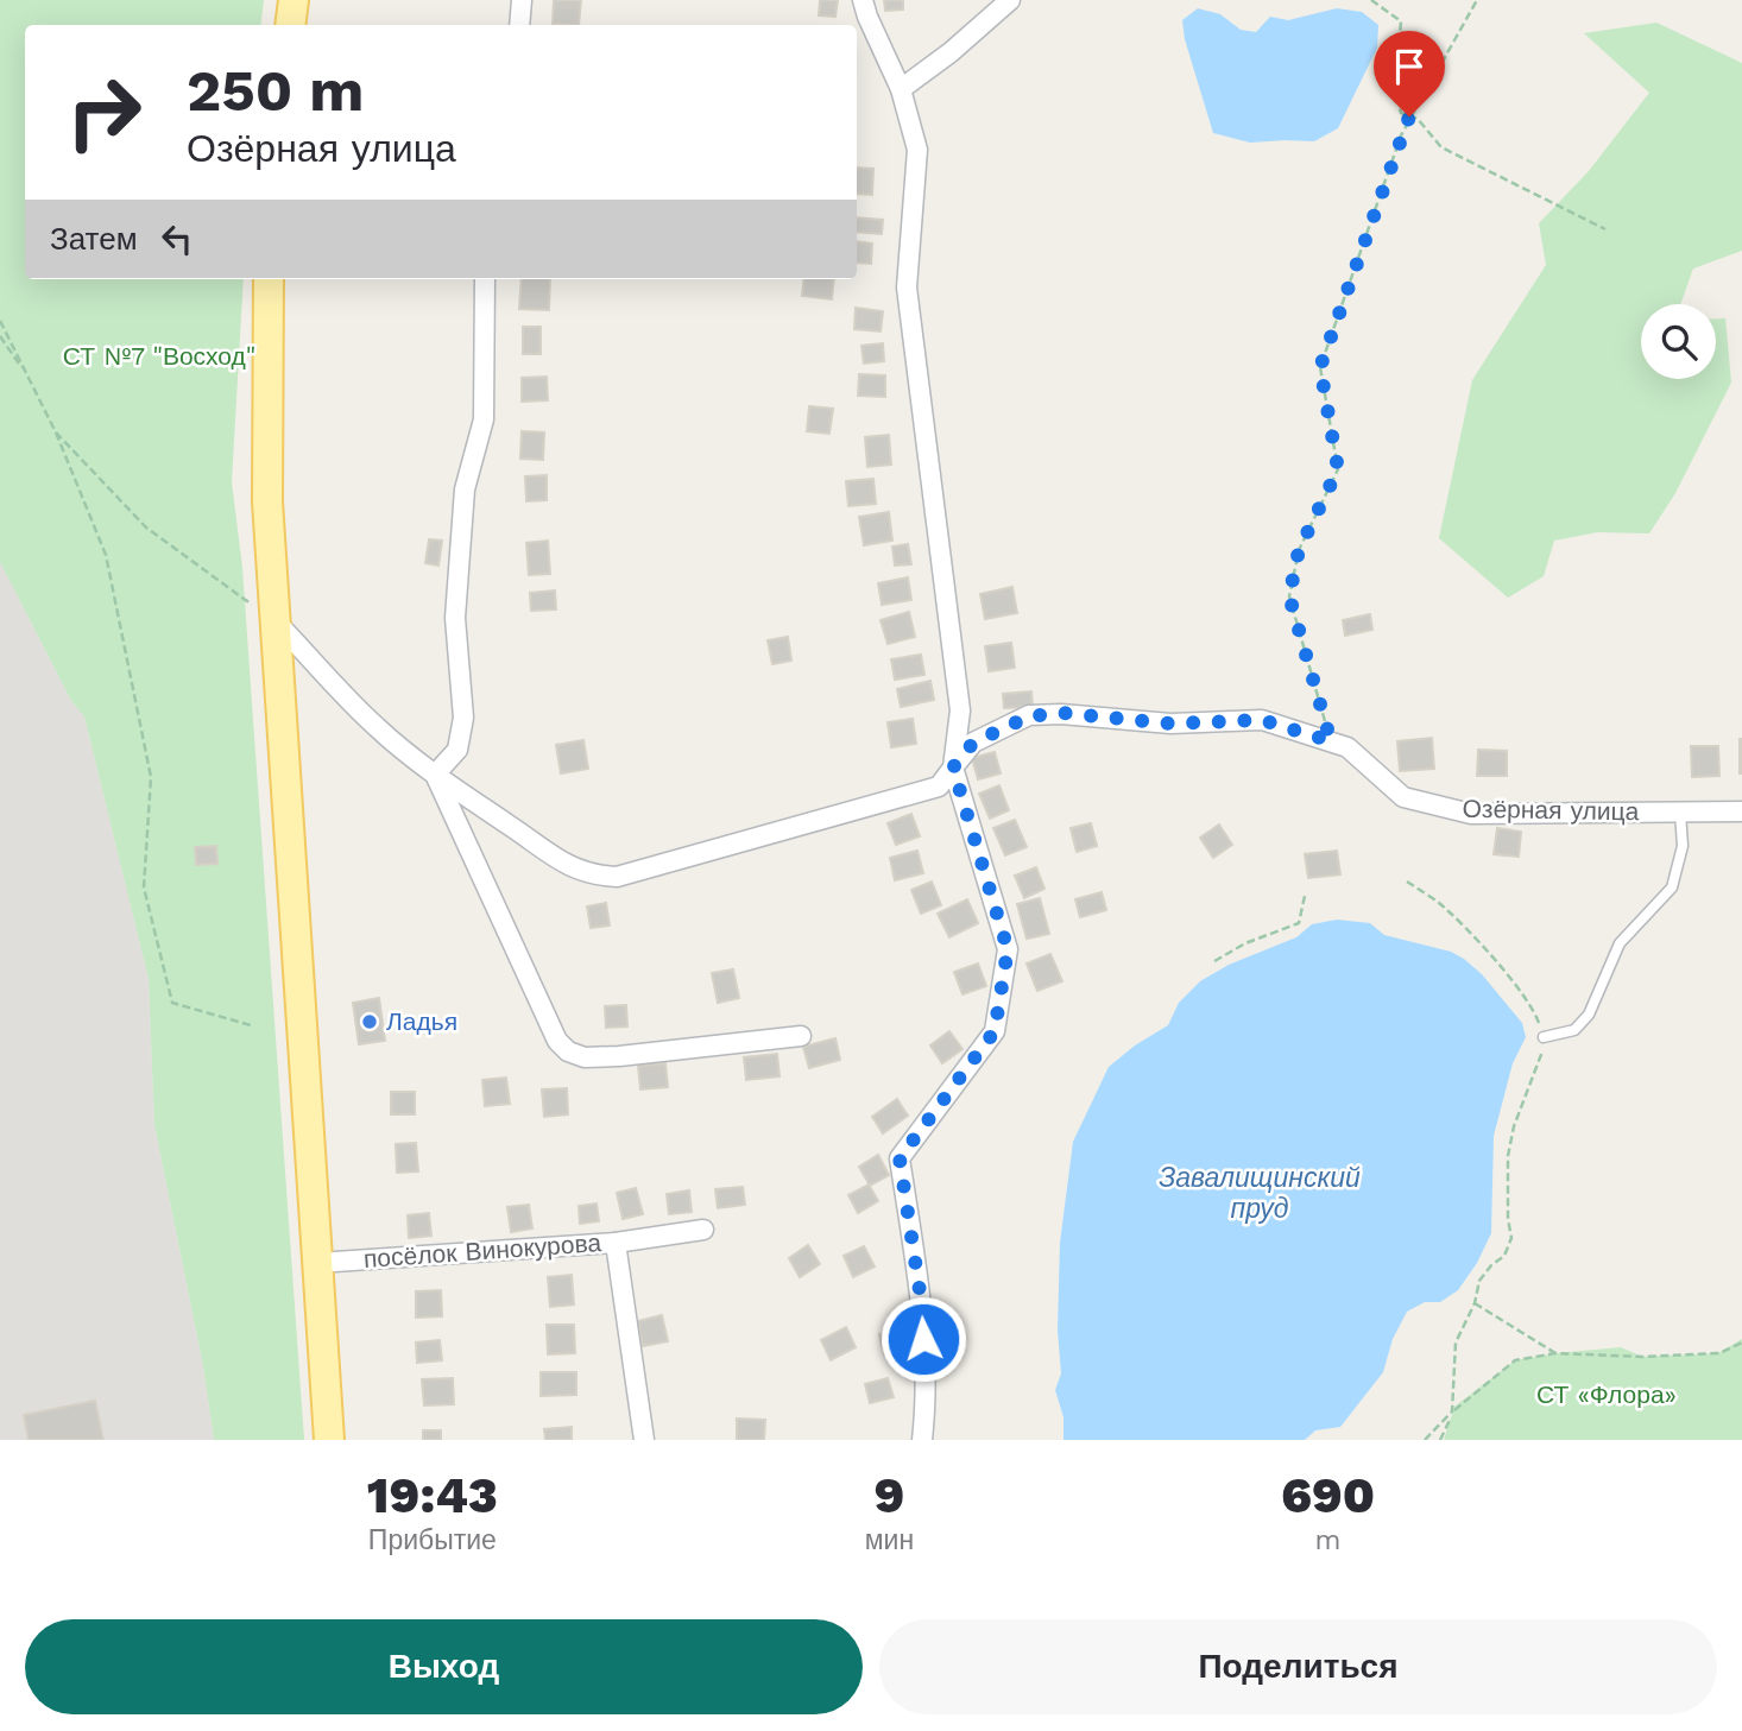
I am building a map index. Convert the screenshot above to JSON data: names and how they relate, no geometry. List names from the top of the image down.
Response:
{
  "streets": {
    "street": ["Озёрная улица", "посёлок Винокурова"]
  },
  "water": ["Завалищинский пруд"],
  "parks": ["СТ №7 \"Восход\"", "СТ «Флора»"],
  "places": ["Ладья"],
  "page": {
    "turn": ["250 m", "Озёрная улица"],
    "then": "Затем",
    "eta": [
      "19:43",
      "Прибытие",
      "9",
      "мин",
      "690",
      "m"
    ],
    "buttons": ["Выход", "Поделиться"]
  }
}
